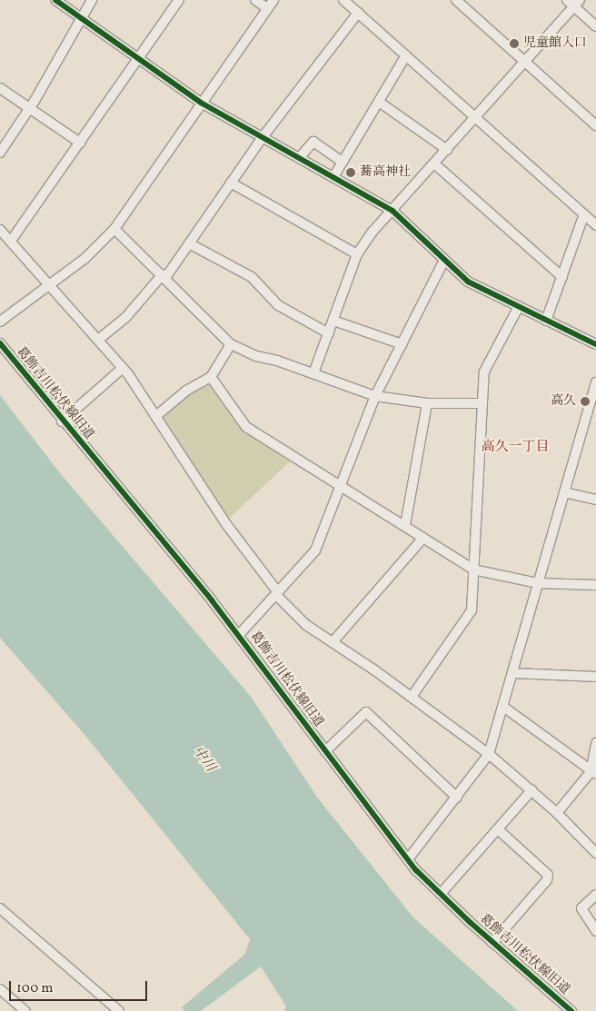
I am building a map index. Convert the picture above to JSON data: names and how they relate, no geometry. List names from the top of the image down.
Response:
{
  "streets": {
    "street": ["葛飾吉川松伏線旧道"]
  },
  "districts": ["高久一丁目"],
  "water": ["中川"],
  "places": ["児童館入口", "蕎高神社", "高久"],
  "scale_bar": "100 m"
}
